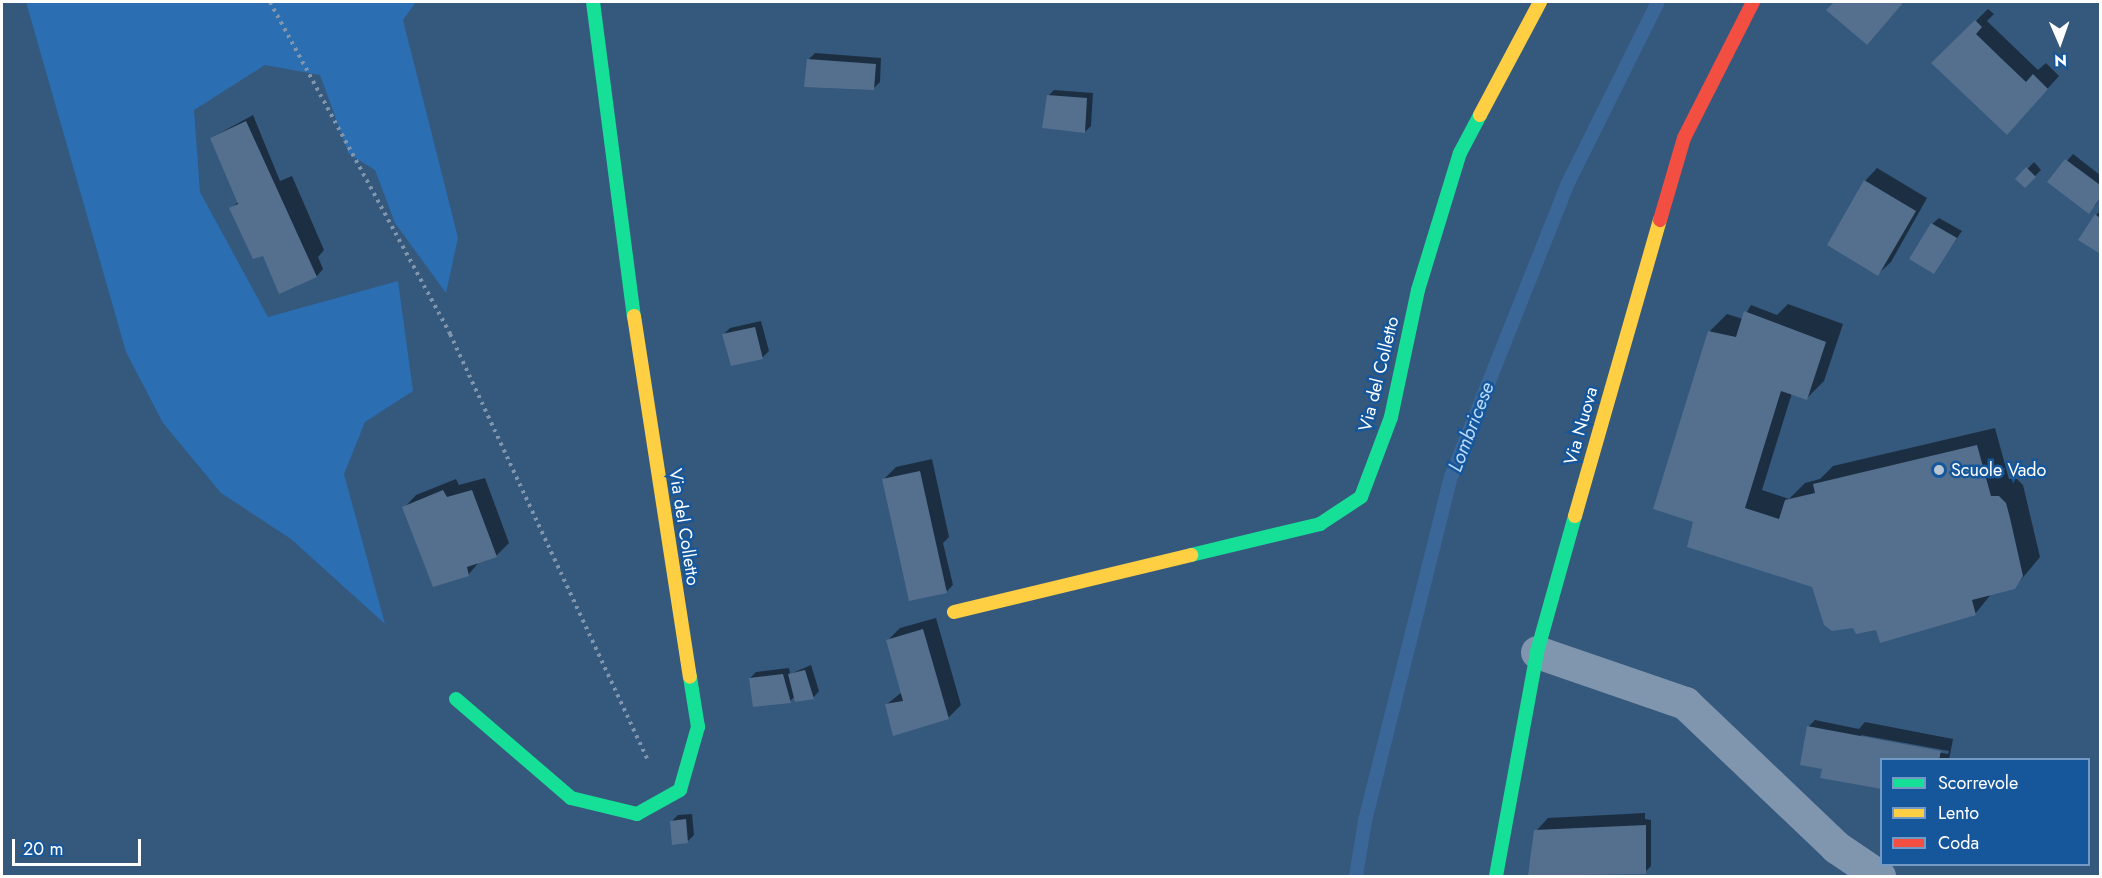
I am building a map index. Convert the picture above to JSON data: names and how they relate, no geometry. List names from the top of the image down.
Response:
{
  "streets": {
    "street": ["Via del Colletto", "Via Nuova"]
  },
  "water": ["Lombricese"],
  "places": ["Scuole Vado"],
  "legend": ["Scorrevole", "Lento", "Coda"],
  "scale_bar": "20 m",
  "north": "bottom"
}
